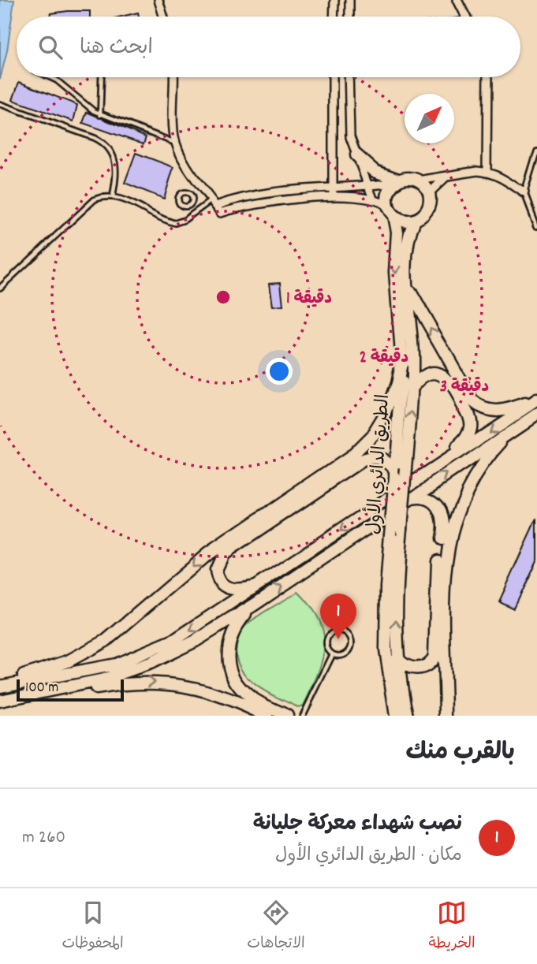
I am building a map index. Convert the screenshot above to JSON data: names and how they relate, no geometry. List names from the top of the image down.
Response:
{
  "streets": {
    "main road": ["الطريق الدائري الأول"]
  },
  "scale_bar": "100 m",
  "north": "top right",
  "page": {
    "search": "ابحث هنا",
    "pins": "1",
    "scale": "100 m",
    "heading": "بالقرب منك",
    "list": [
      {
        "mark": "1",
        "name": "نصب شهداء معركة جليانة",
        "note": "مكان · الطريق الدائري الأول",
        "value": "260 m"
      }
    ],
    "nav": ["الخريطة", "الاتجاهات", "المحفوظات"]
  },
  "rings": ["1 دقيقة", "2 دقيقة", "3 دقيقة"]
}
